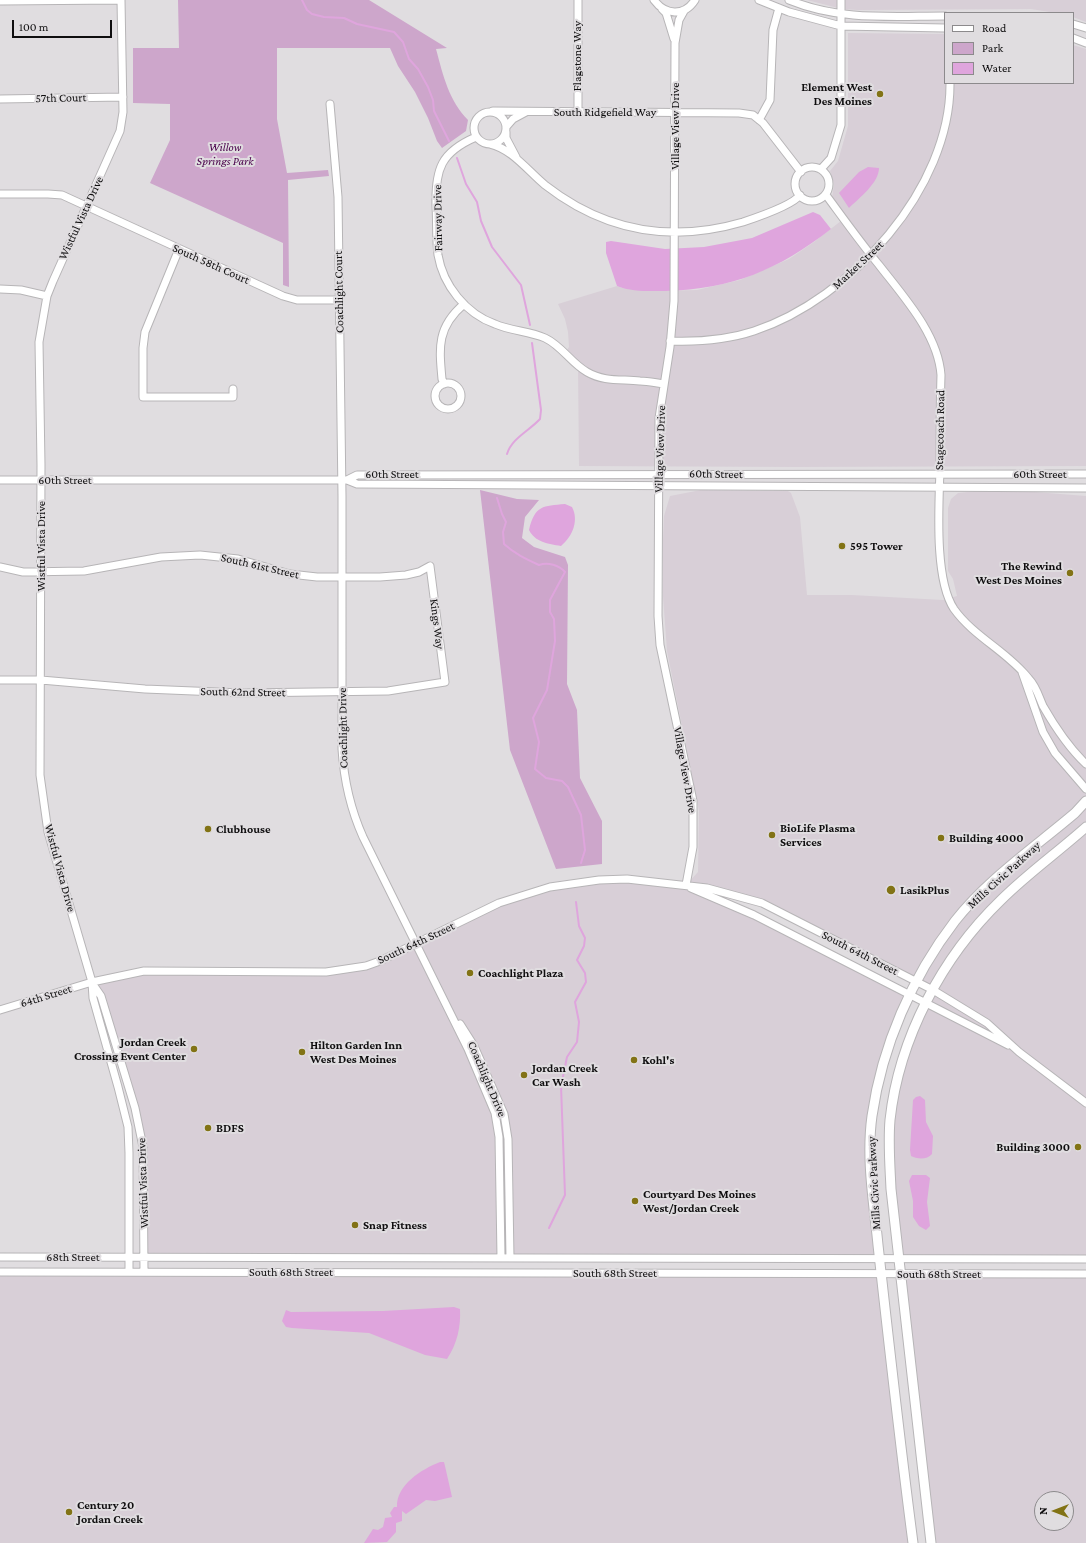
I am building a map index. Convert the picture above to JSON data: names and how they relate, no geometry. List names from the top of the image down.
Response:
{
  "streets": {
    "main road": ["Mills Civic Parkway"],
    "street": [
      "Flagstone Way",
      "57th Court",
      "South Ridgefield Way",
      "Village View Drive",
      "Wistful Vista Drive",
      "Fairway Drive",
      "South 58th Court",
      "Market Street",
      "Coachlight Court",
      "Stagecoach Road",
      "60th Street",
      "South 61st Street",
      "Kings Way",
      "South 62nd Street",
      "Coachlight Drive",
      "South 64th Street",
      "64th Street",
      "68th Street",
      "South 68th Street"
    ]
  },
  "crossings": [
    ["Flagstone Way", "South Ridgefield Way"],
    ["57th Court", "Wistful Vista Drive"],
    ["South Ridgefield Way", "Village View Drive"],
    ["South Ridgefield Way", "Fairway Drive"],
    ["Village View Drive", "Fairway Drive"],
    ["Village View Drive", "Market Street"],
    ["Village View Drive", "60th Street"],
    ["Village View Drive", "South 64th Street"],
    ["Wistful Vista Drive", "South 58th Court"],
    ["Wistful Vista Drive", "60th Street"],
    ["Wistful Vista Drive", "South 61st Street"],
    ["Wistful Vista Drive", "South 62nd Street"],
    ["Wistful Vista Drive", "South 64th Street"],
    ["Wistful Vista Drive", "64th Street"],
    ["Wistful Vista Drive", "68th Street"],
    ["Wistful Vista Drive", "South 68th Street"],
    ["South 58th Court", "Coachlight Court"],
    ["Market Street", "Stagecoach Road"],
    ["Coachlight Court", "60th Street"],
    ["Coachlight Court", "Coachlight Drive"],
    ["Stagecoach Road", "60th Street"],
    ["60th Street", "Coachlight Drive"],
    ["South 61st Street", "Kings Way"],
    ["South 61st Street", "Coachlight Drive"],
    ["Kings Way", "South 62nd Street"],
    ["South 62nd Street", "Coachlight Drive"],
    ["Coachlight Drive", "South 64th Street"],
    ["Coachlight Drive", "South 68th Street"],
    ["Mills Civic Parkway", "South 64th Street"],
    ["Mills Civic Parkway", "South 68th Street"],
    ["South 64th Street", "64th Street"],
    ["68th Street", "South 68th Street"]
  ],
  "parks": ["Willow Springs Park"],
  "places": [
    "Element West Des Moines",
    "595 Tower",
    "The Rewind West Des Moines",
    "Clubhouse",
    "BioLife Plasma Services",
    "Building 4000",
    "LasikPlus",
    "Coachlight Plaza",
    "Jordan Creek Crossing Event Center",
    "Hilton Garden Inn West Des Moines",
    "Kohl's",
    "Jordan Creek Car Wash",
    "BDFS",
    "Building 3000",
    "Courtyard Des Moines West/Jordan Creek",
    "Snap Fitness",
    "Century 20 Jordan Creek"
  ],
  "legend": ["Road", "Park", "Water"],
  "scale_bar": "100 m",
  "north": "left"
}
